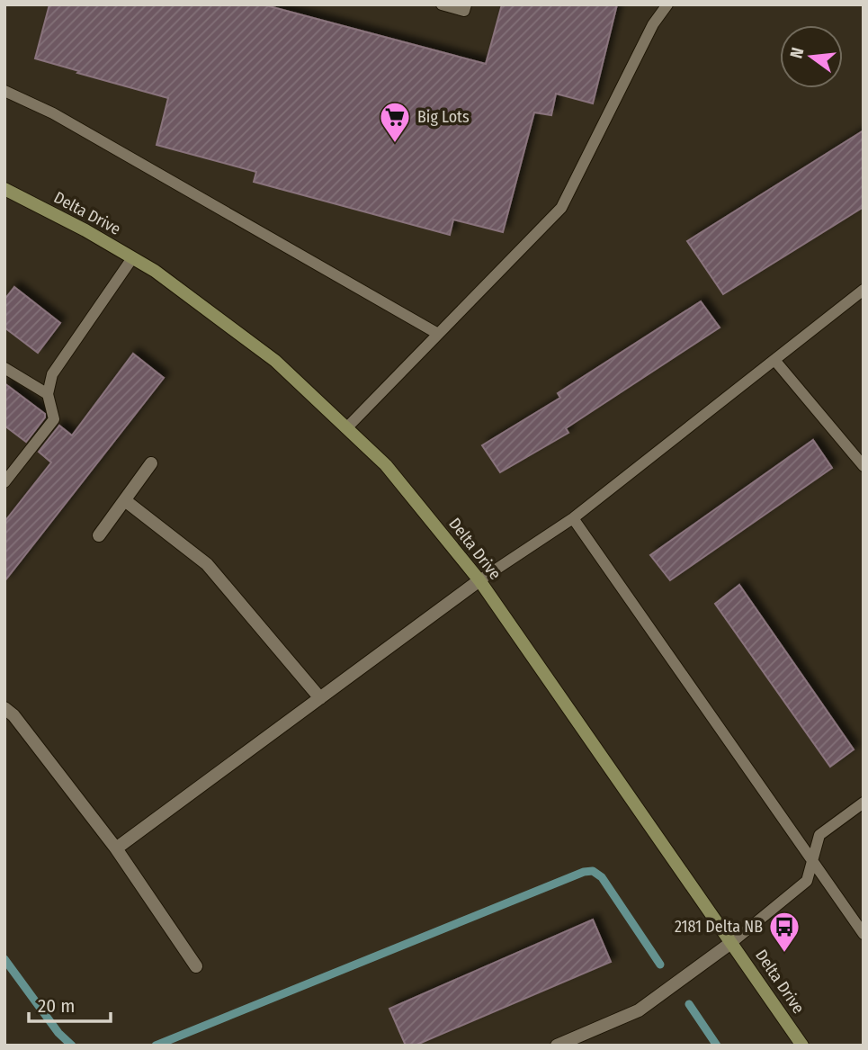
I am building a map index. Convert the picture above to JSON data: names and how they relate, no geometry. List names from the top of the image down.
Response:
{
  "streets": {
    "main road": ["Delta Drive"]
  },
  "places": {
    "supermarket": ["Big Lots"],
    "bus stop": ["2181 Delta NB"]
  },
  "scale_bar": "20 m",
  "north": "left"
}
